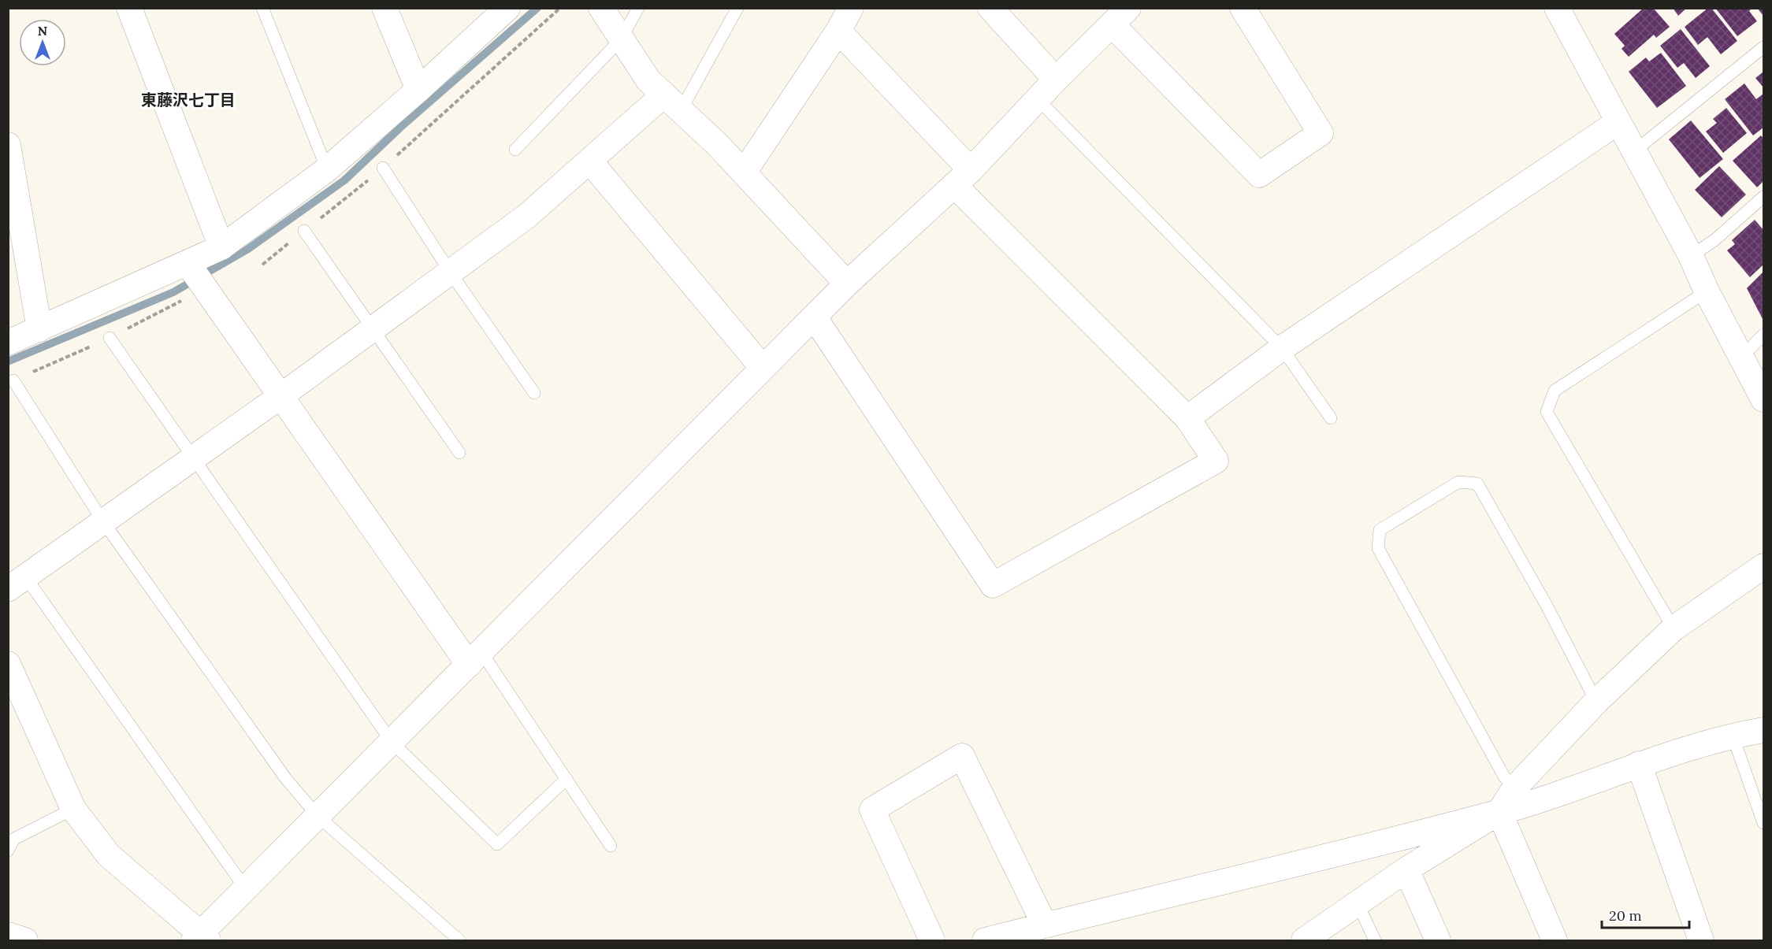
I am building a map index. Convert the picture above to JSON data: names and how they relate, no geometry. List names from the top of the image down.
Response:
{
  "districts": ["東藤沢七丁目"],
  "scale_bar": "20 m",
  "north": "top"
}
